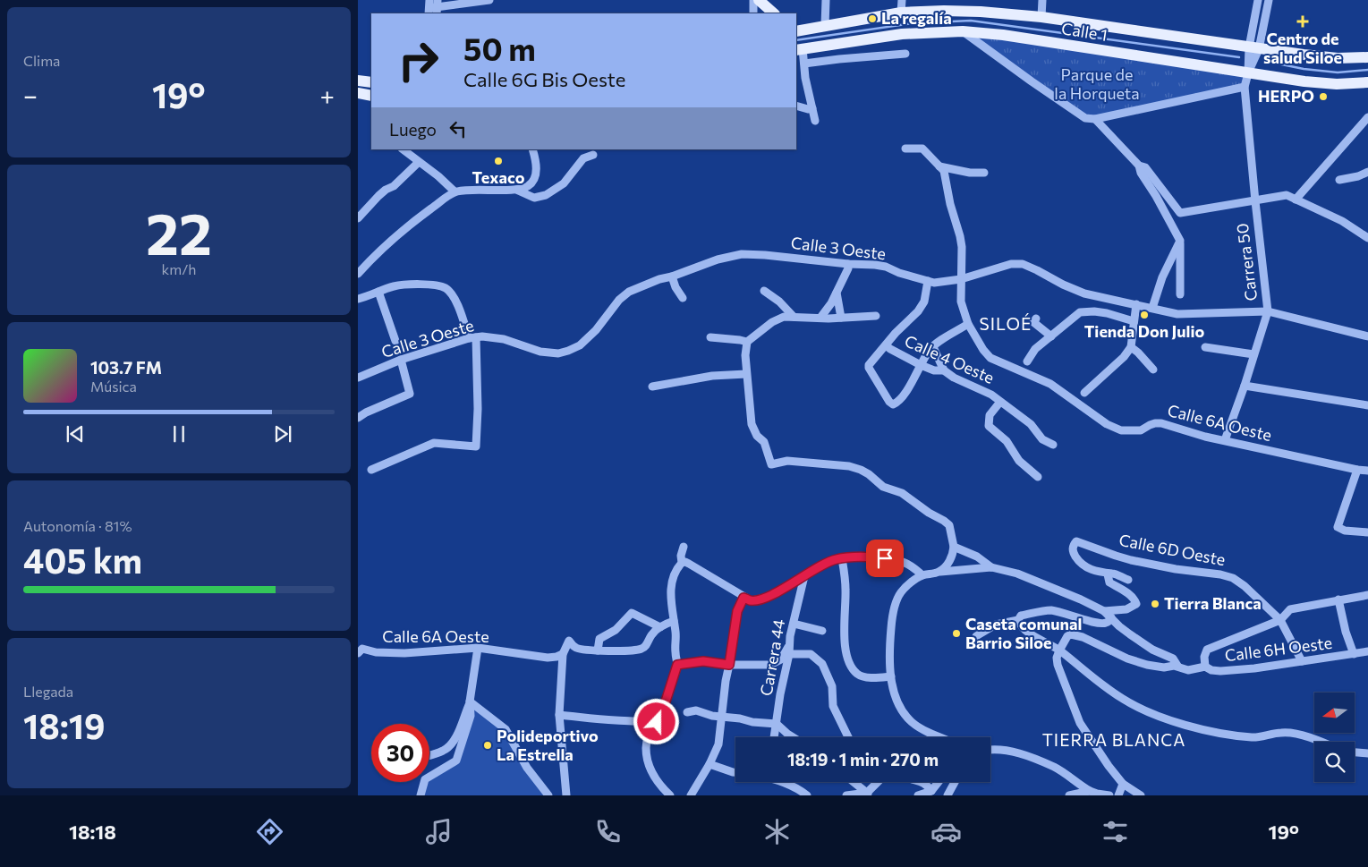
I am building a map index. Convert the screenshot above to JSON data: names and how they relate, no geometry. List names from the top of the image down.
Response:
{
  "streets": {
    "main road": ["Calle 1"],
    "street": [
      "Calle 3 Oeste",
      "Carrera 50",
      "Calle 4 Oeste",
      "Calle 6A Oeste",
      "Calle 6D Oeste",
      "Calle 6H Oeste",
      "Carrera 44"
    ]
  },
  "crossings": [
    ["Calle 1", "Carrera 50"],
    ["Calle 3 Oeste", "Carrera 50"],
    ["Calle 3 Oeste", "Calle 6A Oeste"],
    ["Carrera 50", "Calle 6A Oeste"]
  ],
  "districts": ["SILOÉ", "TIERRA BLANCA"],
  "parks": ["Parque de la Horqueta"],
  "places": {
    "other": [
      "La regalía",
      "HERPO",
      "Texaco",
      "Tienda Don Julio",
      "Tierra Blanca",
      "Caseta comunal Barrio Siloe",
      "Polideportivo La Estrella"
    ],
    "health": ["Centro de salud Siloe"]
  },
  "north": "left",
  "page": {
    "tile": [
      "Clima",
      ["22", "km/h"],
      ["Autonomía · 81%", "405 km"],
      ["Llegada", "18:19"]
    ],
    "turn": ["50 m", "Calle 6G Bis Oeste"],
    "heat": ["−", "19°", "+"],
    "then": "Luego",
    "song": ["103.7 FM", "Música"],
    "limit": "30",
    "trip": "18:19 · 1 min · 270 m",
    "tabs": ["18:18", "19°"]
  }
}
